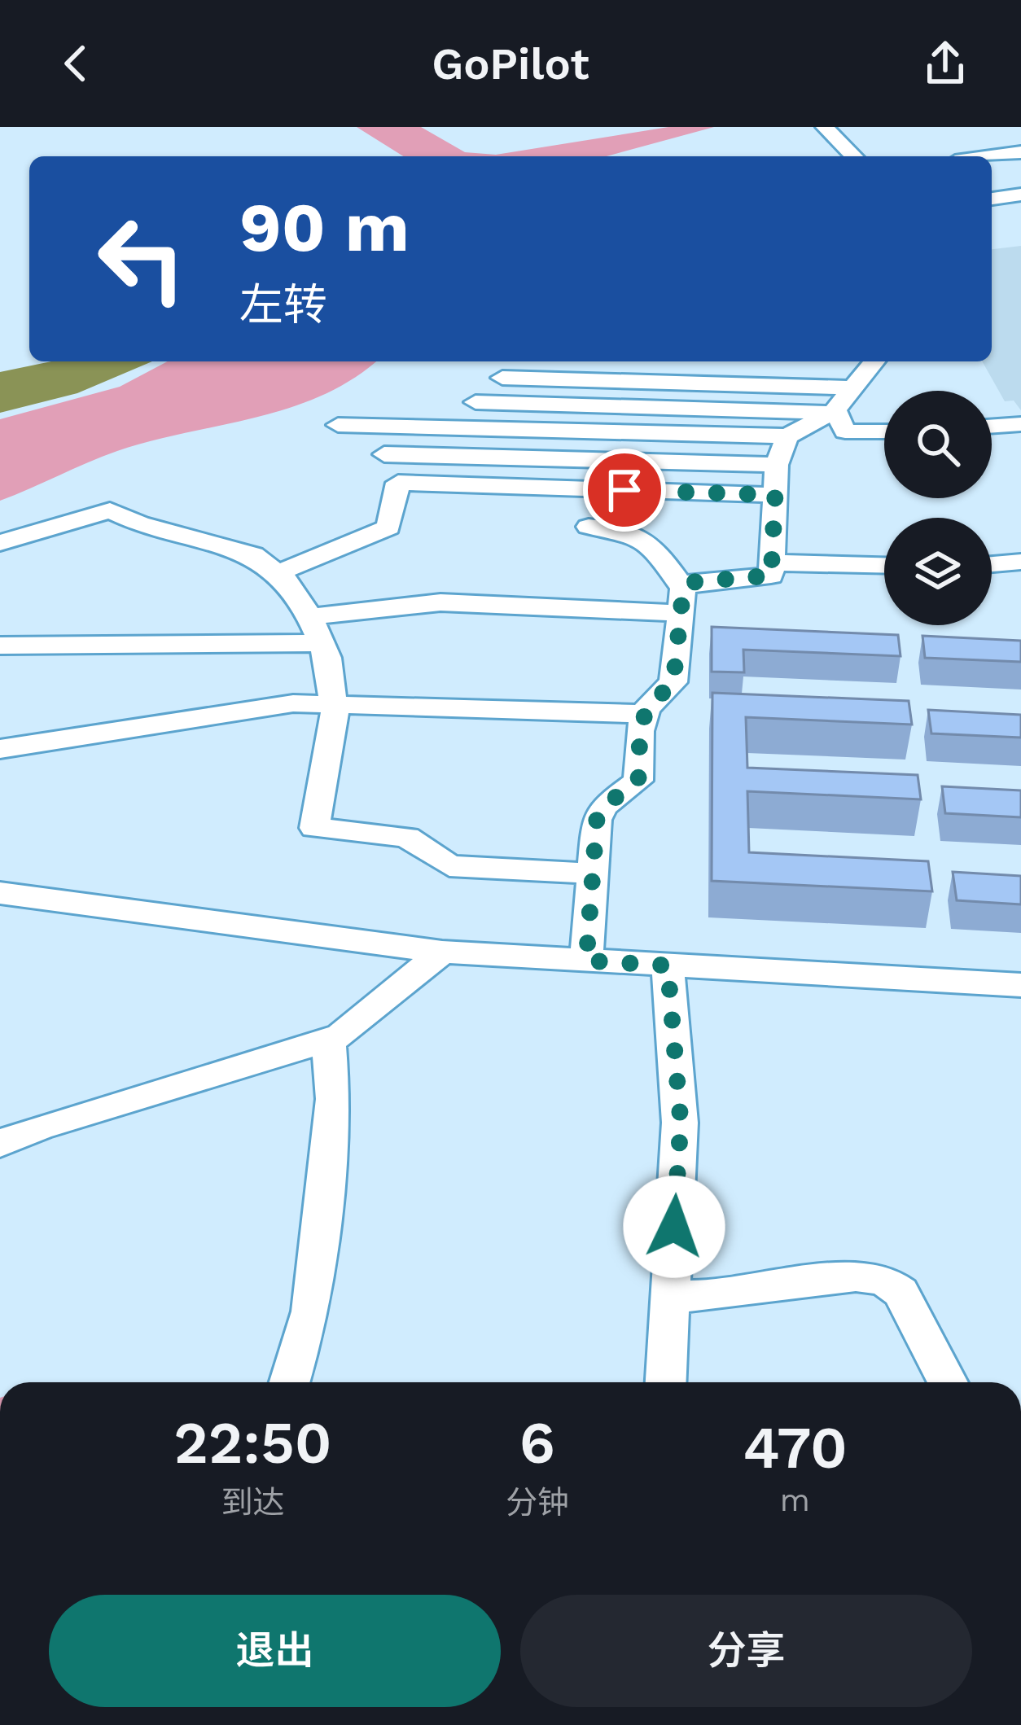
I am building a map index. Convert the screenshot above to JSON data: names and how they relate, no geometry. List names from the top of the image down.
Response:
{
  "page": {
    "header": "GoPilot",
    "turn": ["90 m", "左转"],
    "eta": [
      "22:50",
      "到达",
      "6",
      "分钟",
      "470",
      "m"
    ],
    "buttons": ["退出", "分享"]
  }
}
